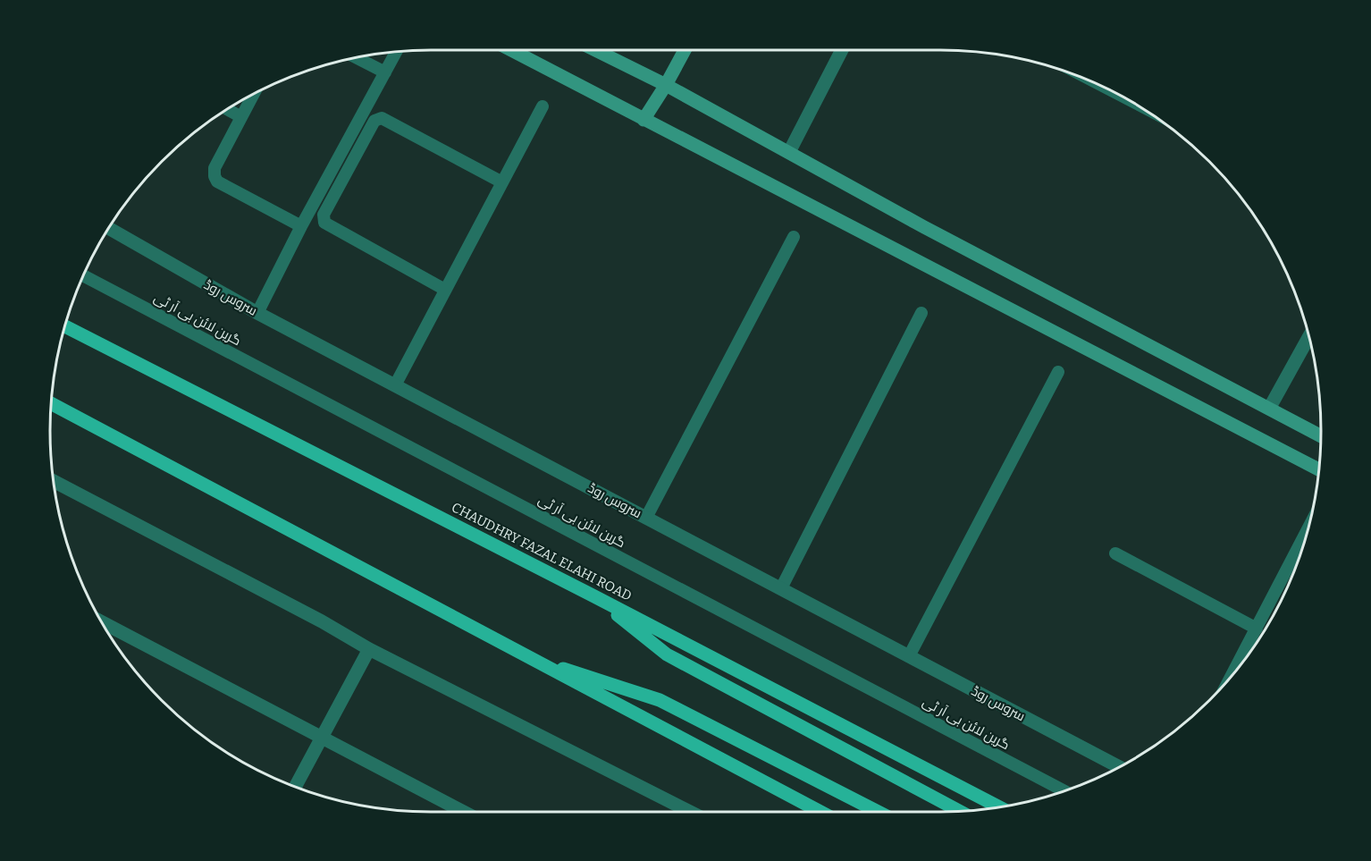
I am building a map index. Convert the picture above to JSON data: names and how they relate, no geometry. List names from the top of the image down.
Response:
{
  "streets": {
    "main road": ["CHAUDHRY FAZAL ELAHI ROAD"],
    "street": ["سروس روڈ"],
    "lane": ["گرین لائن بی آر ٹی"]
  }
}
